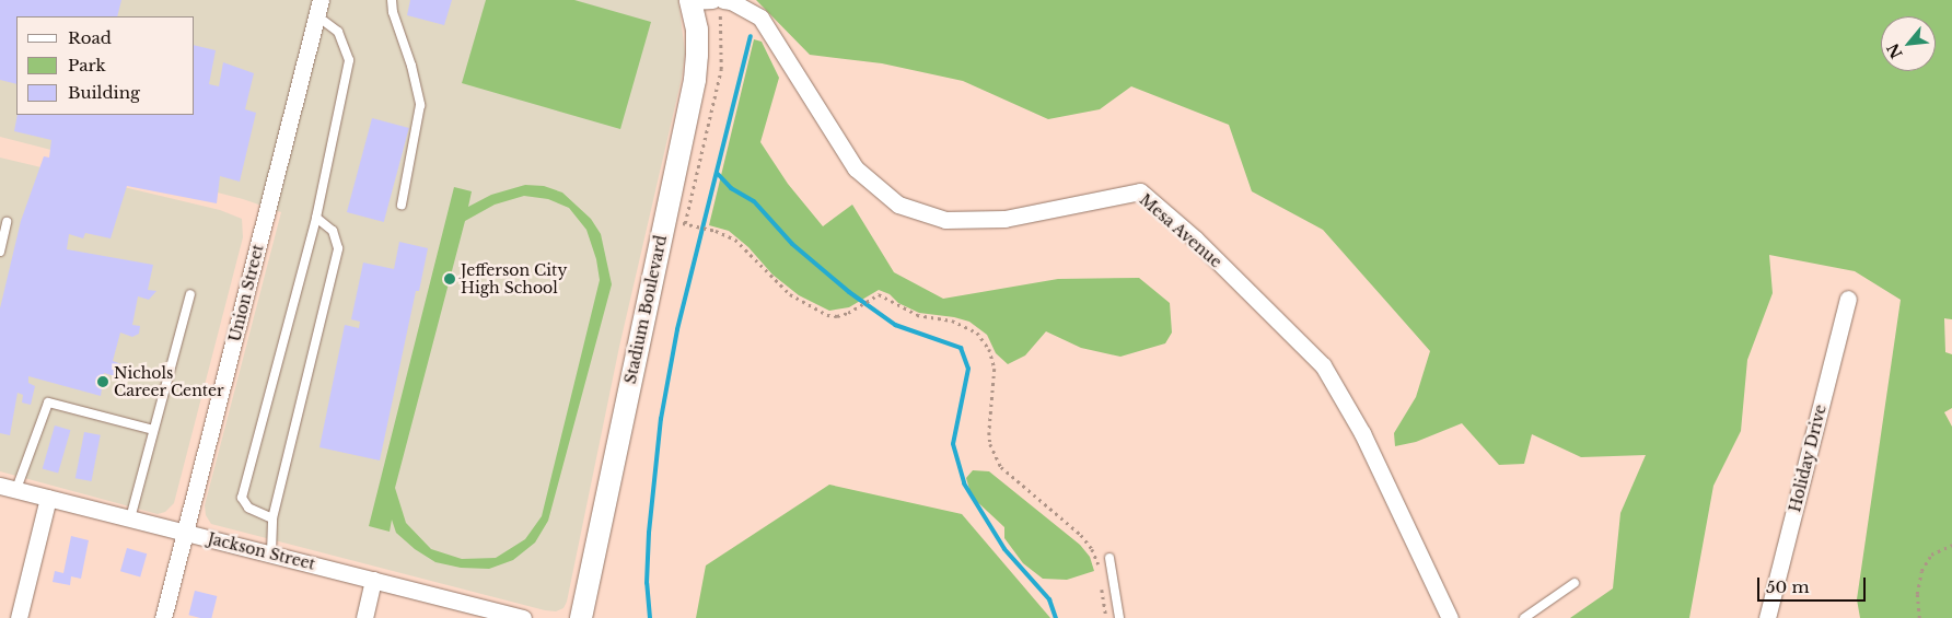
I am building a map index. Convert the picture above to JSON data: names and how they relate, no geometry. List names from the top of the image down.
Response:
{
  "streets": {
    "main road": ["Stadium Boulevard"],
    "street": [
      "Mesa Avenue",
      "Union Street",
      "Holiday Drive",
      "Jackson Street"
    ]
  },
  "crossings": [
    ["Mesa Avenue", "Stadium Boulevard"],
    ["Union Street", "Jackson Street"]
  ],
  "places": ["Jefferson City High School", "Nichols Career Center"],
  "legend": ["Road", "Park", "Building"],
  "scale_bar": "50 m",
  "north": "bottom left"
}
